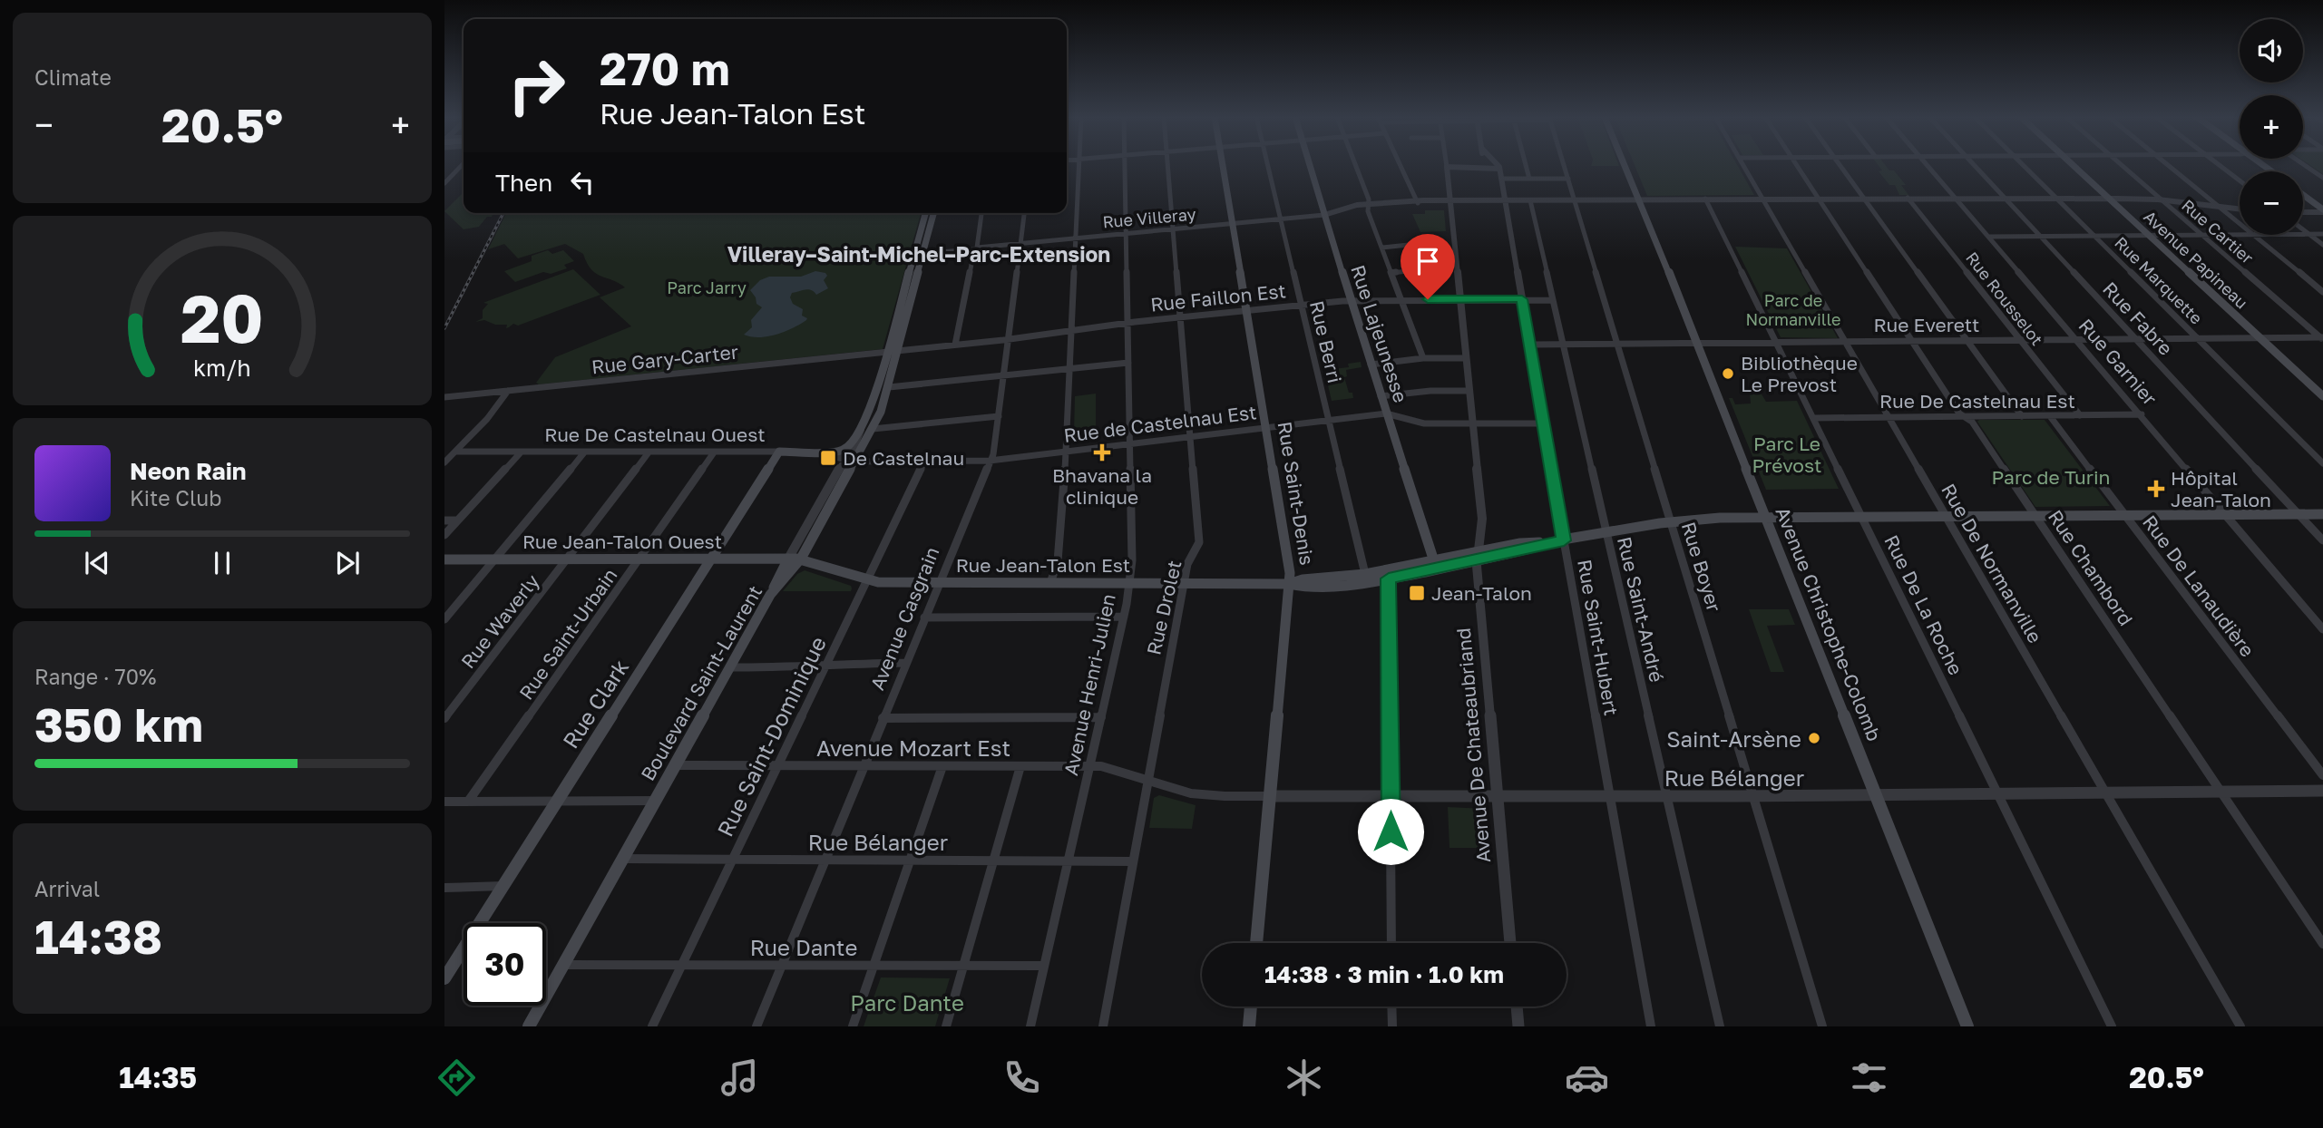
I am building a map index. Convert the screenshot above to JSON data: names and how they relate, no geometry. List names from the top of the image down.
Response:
{
  "streets": {
    "main road": [
      "Avenue Papineau",
      "Rue Lajeunesse",
      "Rue De Castelnau Ouest",
      "Rue Saint-Denis",
      "Rue Jean-Talon Ouest",
      "Rue Jean-Talon Est",
      "Avenue Christophe-Colomb",
      "Boulevard Saint-Laurent",
      "Rue Clark"
    ],
    "street": [
      "Rue Villeray",
      "Rue Cartier",
      "Rue Marquette",
      "Rue Faillon Est",
      "Rue Rousselot",
      "Rue Fabre",
      "Rue Everett",
      "Rue Berri",
      "Rue Gary-Carter",
      "Rue Garnier",
      "Rue De Castelnau Est",
      "Rue de Castelnau Est",
      "Rue De Normanville",
      "Rue Boyer",
      "Rue Chambord",
      "Rue De Lanaudière",
      "Rue De La Roche",
      "Rue Drolet",
      "Rue Saint-André",
      "Avenue Casgrain",
      "Rue Waverly",
      "Rue Saint-Urbain",
      "Rue Saint-Hubert",
      "Avenue Henri-Julien",
      "Rue Saint-Dominique",
      "Avenue De Chateaubriand",
      "Avenue Mozart Est",
      "Rue Bélanger",
      "Rue Dante"
    ]
  },
  "crossings": [
    ["Rue Villeray", "Rue Cartier"],
    ["Rue Villeray", "Avenue Papineau"],
    ["Rue Villeray", "Rue Marquette"],
    ["Rue Villeray", "Rue Rousselot"],
    ["Rue Villeray", "Rue Fabre"],
    ["Rue Villeray", "Rue Lajeunesse"],
    ["Rue Villeray", "Rue Berri"],
    ["Rue Villeray", "Rue Garnier"],
    ["Rue Villeray", "Rue Saint-Denis"],
    ["Rue Villeray", "Rue De Normanville"],
    ["Rue Villeray", "Rue Boyer"],
    ["Rue Villeray", "Rue Chambord"],
    ["Rue Villeray", "Rue De La Roche"],
    ["Rue Villeray", "Rue Drolet"],
    ["Rue Villeray", "Rue Saint-André"],
    ["Rue Villeray", "Avenue Casgrain"],
    ["Rue Villeray", "Avenue Christophe-Colomb"],
    ["Rue Villeray", "Rue Saint-Hubert"],
    ["Rue Villeray", "Boulevard Saint-Laurent"],
    ["Rue Villeray", "Avenue Henri-Julien"],
    ["Rue Villeray", "Avenue De Chateaubriand"],
    ["Rue Cartier", "Rue Everett"],
    ["Avenue Papineau", "Rue Everett"],
    ["Rue Marquette", "Rue Everett"],
    ["Rue Faillon Est", "Rue Lajeunesse"],
    ["Rue Faillon Est", "Rue Berri"],
    ["Rue Faillon Est", "Rue Gary-Carter"],
    ["Rue Faillon Est", "Rue Saint-Denis"],
    ["Rue Faillon Est", "Rue Drolet"],
    ["Rue Faillon Est", "Rue Saint-André"],
    ["Rue Faillon Est", "Avenue Casgrain"],
    ["Rue Faillon Est", "Rue Saint-Hubert"],
    ["Rue Faillon Est", "Boulevard Saint-Laurent"],
    ["Rue Faillon Est", "Avenue Henri-Julien"],
    ["Rue Faillon Est", "Avenue De Chateaubriand"],
    ["Rue Rousselot", "Rue Everett"],
    ["Rue Rousselot", "Rue De Castelnau Est"],
    ["Rue Fabre", "Rue Everett"],
    ["Rue Fabre", "Rue Jean-Talon Est"],
    ["Rue Everett", "Rue Garnier"],
    ["Rue Everett", "Rue De Normanville"],
    ["Rue Everett", "Rue Boyer"],
    ["Rue Everett", "Rue Chambord"],
    ["Rue Everett", "Rue De La Roche"],
    ["Rue Everett", "Rue Saint-André"],
    ["Rue Everett", "Avenue Christophe-Colomb"],
    ["Rue Everett", "Rue Saint-Hubert"],
    ["Rue Lajeunesse", "Rue de Castelnau Est"],
    ["Rue Lajeunesse", "Rue Jean-Talon Est"],
    ["Rue Berri", "Rue de Castelnau Est"],
    ["Rue Berri", "Rue Jean-Talon Est"],
    ["Rue Gary-Carter", "Boulevard Saint-Laurent"],
    ["Rue Garnier", "Rue De Castelnau Est"],
    ["Rue Garnier", "Rue Jean-Talon Est"],
    ["Rue De Castelnau Est", "Rue De Normanville"],
    ["Rue De Castelnau Est", "Rue Chambord"],
    ["Rue De Castelnau Est", "Rue De Lanaudière"],
    ["Rue De Castelnau Est", "Rue De La Roche"],
    ["Rue de Castelnau Est", "Rue De Castelnau Ouest"],
    ["Rue de Castelnau Est", "Rue Saint-Denis"],
    ["Rue de Castelnau Est", "Rue Drolet"],
    ["Rue de Castelnau Est", "Avenue Casgrain"],
    ["Rue de Castelnau Est", "Rue Saint-Hubert"],
    ["Rue de Castelnau Est", "Boulevard Saint-Laurent"],
    ["Rue de Castelnau Est", "Avenue Henri-Julien"],
    ["Rue de Castelnau Est", "Rue Saint-Dominique"],
    ["Rue de Castelnau Est", "Avenue De Chateaubriand"],
    ["Rue De Castelnau Ouest", "Rue Waverly"],
    ["Rue De Castelnau Ouest", "Rue Saint-Urbain"],
    ["Rue De Castelnau Ouest", "Boulevard Saint-Laurent"],
    ["Rue De Castelnau Ouest", "Rue Clark"],
    ["Rue Saint-Denis", "Rue Jean-Talon Est"],
    ["Rue Saint-Denis", "Rue Bélanger"],
    ["Rue Jean-Talon Ouest", "Rue Jean-Talon Est"],
    ["Rue Jean-Talon Ouest", "Rue Waverly"],
    ["Rue Jean-Talon Ouest", "Rue Saint-Urbain"],
    ["Rue Jean-Talon Ouest", "Boulevard Saint-Laurent"],
    ["Rue Jean-Talon Ouest", "Rue Clark"],
    ["Rue De Normanville", "Rue Jean-Talon Est"],
    ["Rue De Normanville", "Rue Bélanger"],
    ["Rue Jean-Talon Est", "Rue Boyer"],
    ["Rue Jean-Talon Est", "Rue Chambord"],
    ["Rue Jean-Talon Est", "Rue De Lanaudière"],
    ["Rue Jean-Talon Est", "Rue De La Roche"],
    ["Rue Jean-Talon Est", "Rue Drolet"],
    ["Rue Jean-Talon Est", "Rue Saint-André"],
    ["Rue Jean-Talon Est", "Avenue Casgrain"],
    ["Rue Jean-Talon Est", "Avenue Christophe-Colomb"],
    ["Rue Jean-Talon Est", "Rue Saint-Hubert"],
    ["Rue Jean-Talon Est", "Boulevard Saint-Laurent"],
    ["Rue Jean-Talon Est", "Avenue Henri-Julien"],
    ["Rue Jean-Talon Est", "Rue Saint-Dominique"],
    ["Rue Jean-Talon Est", "Avenue De Chateaubriand"],
    ["Rue Boyer", "Rue Bélanger"],
    ["Rue Chambord", "Rue Bélanger"],
    ["Rue De La Roche", "Rue Bélanger"],
    ["Rue Drolet", "Avenue Mozart Est"],
    ["Rue Drolet", "Rue Bélanger"],
    ["Rue Saint-André", "Rue Bélanger"],
    ["Avenue Casgrain", "Avenue Mozart Est"],
    ["Avenue Casgrain", "Rue Bélanger"],
    ["Avenue Casgrain", "Rue Dante"],
    ["Avenue Christophe-Colomb", "Rue Bélanger"],
    ["Rue Saint-Hubert", "Rue Bélanger"],
    ["Boulevard Saint-Laurent", "Avenue Mozart Est"],
    ["Boulevard Saint-Laurent", "Rue Bélanger"],
    ["Boulevard Saint-Laurent", "Rue Dante"],
    ["Avenue Henri-Julien", "Avenue Mozart Est"],
    ["Avenue Henri-Julien", "Rue Bélanger"],
    ["Avenue Henri-Julien", "Rue Dante"],
    ["Rue Saint-Dominique", "Avenue Mozart Est"],
    ["Rue Saint-Dominique", "Rue Bélanger"],
    ["Rue Saint-Dominique", "Rue Dante"],
    ["Avenue De Chateaubriand", "Rue Bélanger"],
    ["Avenue Mozart Est", "Rue Bélanger"]
  ],
  "districts": ["Villeray–Saint-Michel–Parc-Extension"],
  "parks": [
    "Parc Jarry",
    "Parc de Normanville",
    "Parc Le Prévost",
    "Parc de Turin",
    "Parc Dante"
  ],
  "places": {
    "other": ["Bibliothèque Le Prevost", "Saint-Arsène"],
    "health": ["Bhavana la clinique", "Hôpital Jean-Talon"],
    "transit": ["De Castelnau", "Jean-Talon"]
  },
  "page": {
    "tile": [
      "Climate",
      ["Range · 70%", "350 km"],
      ["Arrival", "14:38"]
    ],
    "map_buttons": ["+", "−"],
    "turn": ["270 m", "Rue Jean-Talon Est"],
    "heat": ["−", "20.5°", "+"],
    "then": "Then",
    "song": ["Neon Rain", "Kite Club"],
    "limit": "30",
    "trip": "14:38 · 3 min · 1.0 km",
    "tabs": ["14:35", "20.5°"],
    "gauge": ["20", "km/h"]
  }
}
